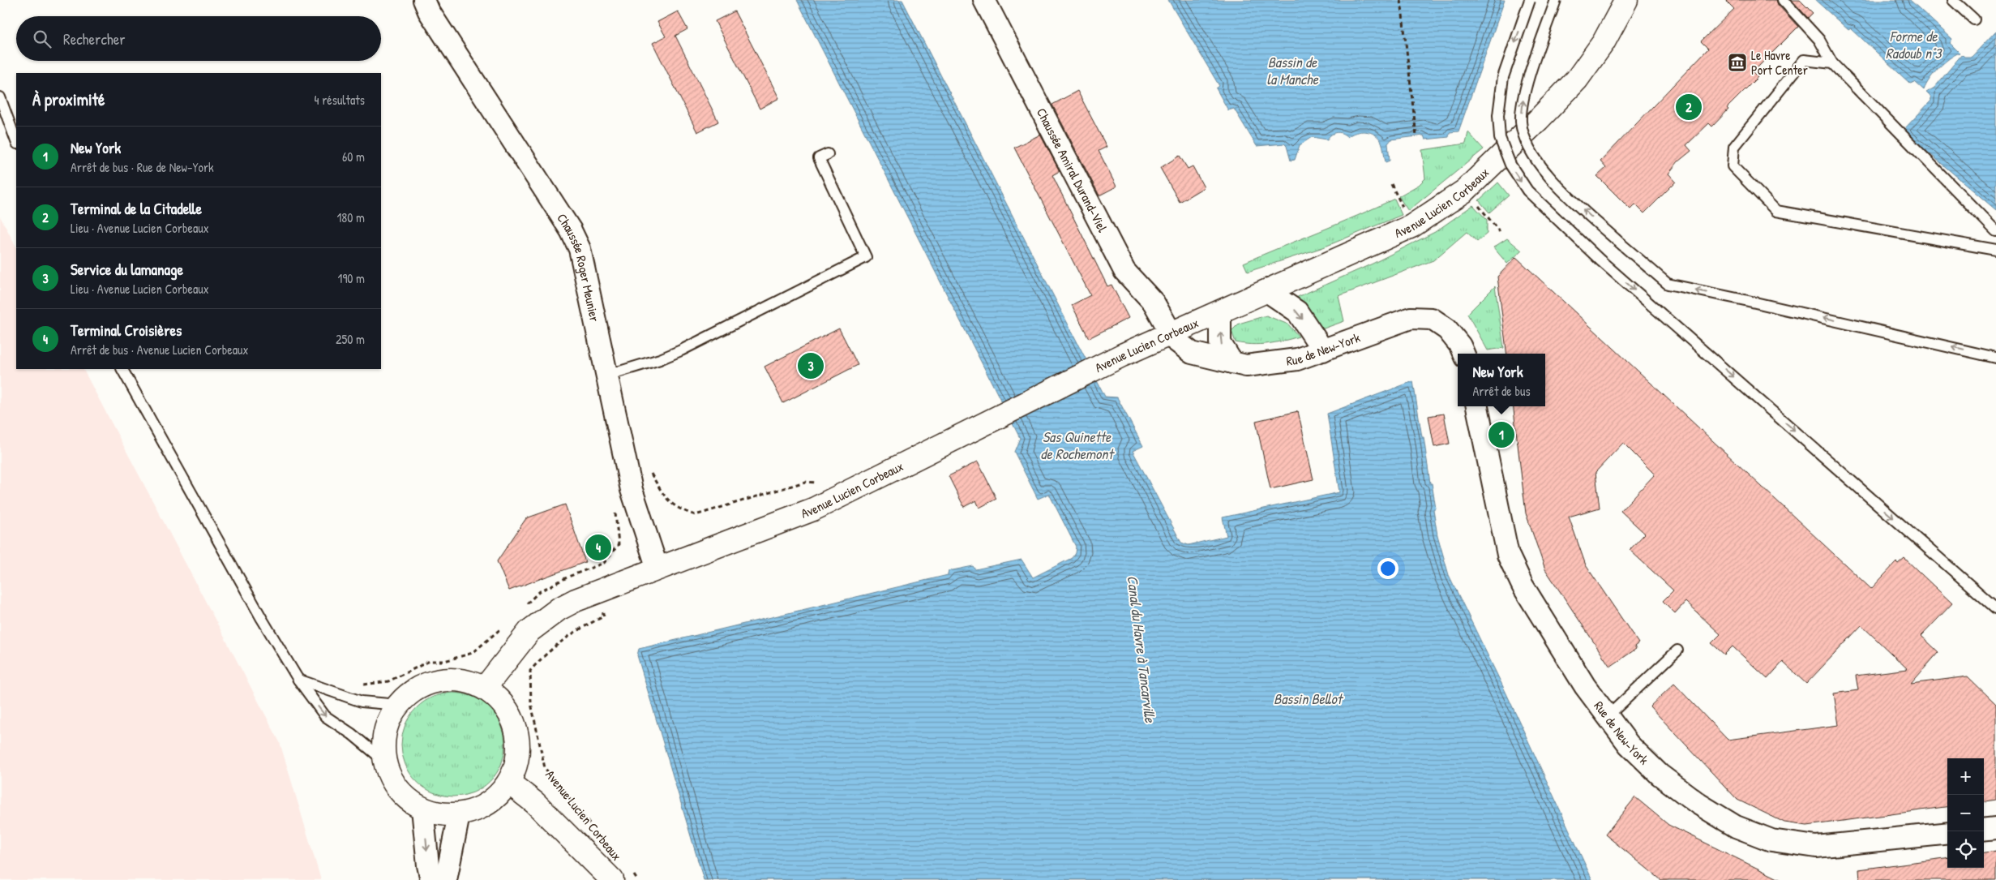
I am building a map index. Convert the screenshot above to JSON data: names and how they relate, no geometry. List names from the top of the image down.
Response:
{
  "streets": {
    "main road": ["Avenue Lucien Corbeaux"],
    "street": ["Chaussée Amiral Durand-Viel", "Chaussée Roger Meunier", "Rue de New-York"]
  },
  "crossings": [
    ["Chaussée Amiral Durand-Viel", "Avenue Lucien Corbeaux"],
    ["Chaussée Amiral Durand-Viel", "Rue de New-York"],
    ["Avenue Lucien Corbeaux", "Chaussée Roger Meunier"],
    ["Avenue Lucien Corbeaux", "Rue de New-York"]
  ],
  "water": [
    "Forme de Radoub n°3",
    "Bassin de la Manche",
    "Sas Quinette de Rochemont",
    "Canal du Havre à Tancarville",
    "Bassin Bellot"
  ],
  "places": {
    "museum": ["Le Havre Port Center"]
  },
  "page": {
    "search": "Rechercher",
    "heading": ["À proximité", "4 résultats"],
    "pins": [
      "2",
      "3",
      "1",
      "4"
    ],
    "list": [
      {
        "mark": "1",
        "name": "New York",
        "note": "Arrêt de bus · Rue de New-York",
        "value": "60 m"
      },
      {
        "mark": "2",
        "name": "Terminal de la Citadelle",
        "note": "Lieu · Avenue Lucien Corbeaux",
        "value": "180 m"
      },
      {
        "mark": "3",
        "name": "Service du lamanage",
        "note": "Lieu · Avenue Lucien Corbeaux",
        "value": "190 m"
      },
      {
        "mark": "4",
        "name": "Terminal Croisières",
        "note": "Arrêt de bus · Avenue Lucien Corbeaux",
        "value": "250 m"
      }
    ],
    "popup": ["New York", "Arrêt de bus"],
    "map_buttons": ["+", "−"]
  }
}
